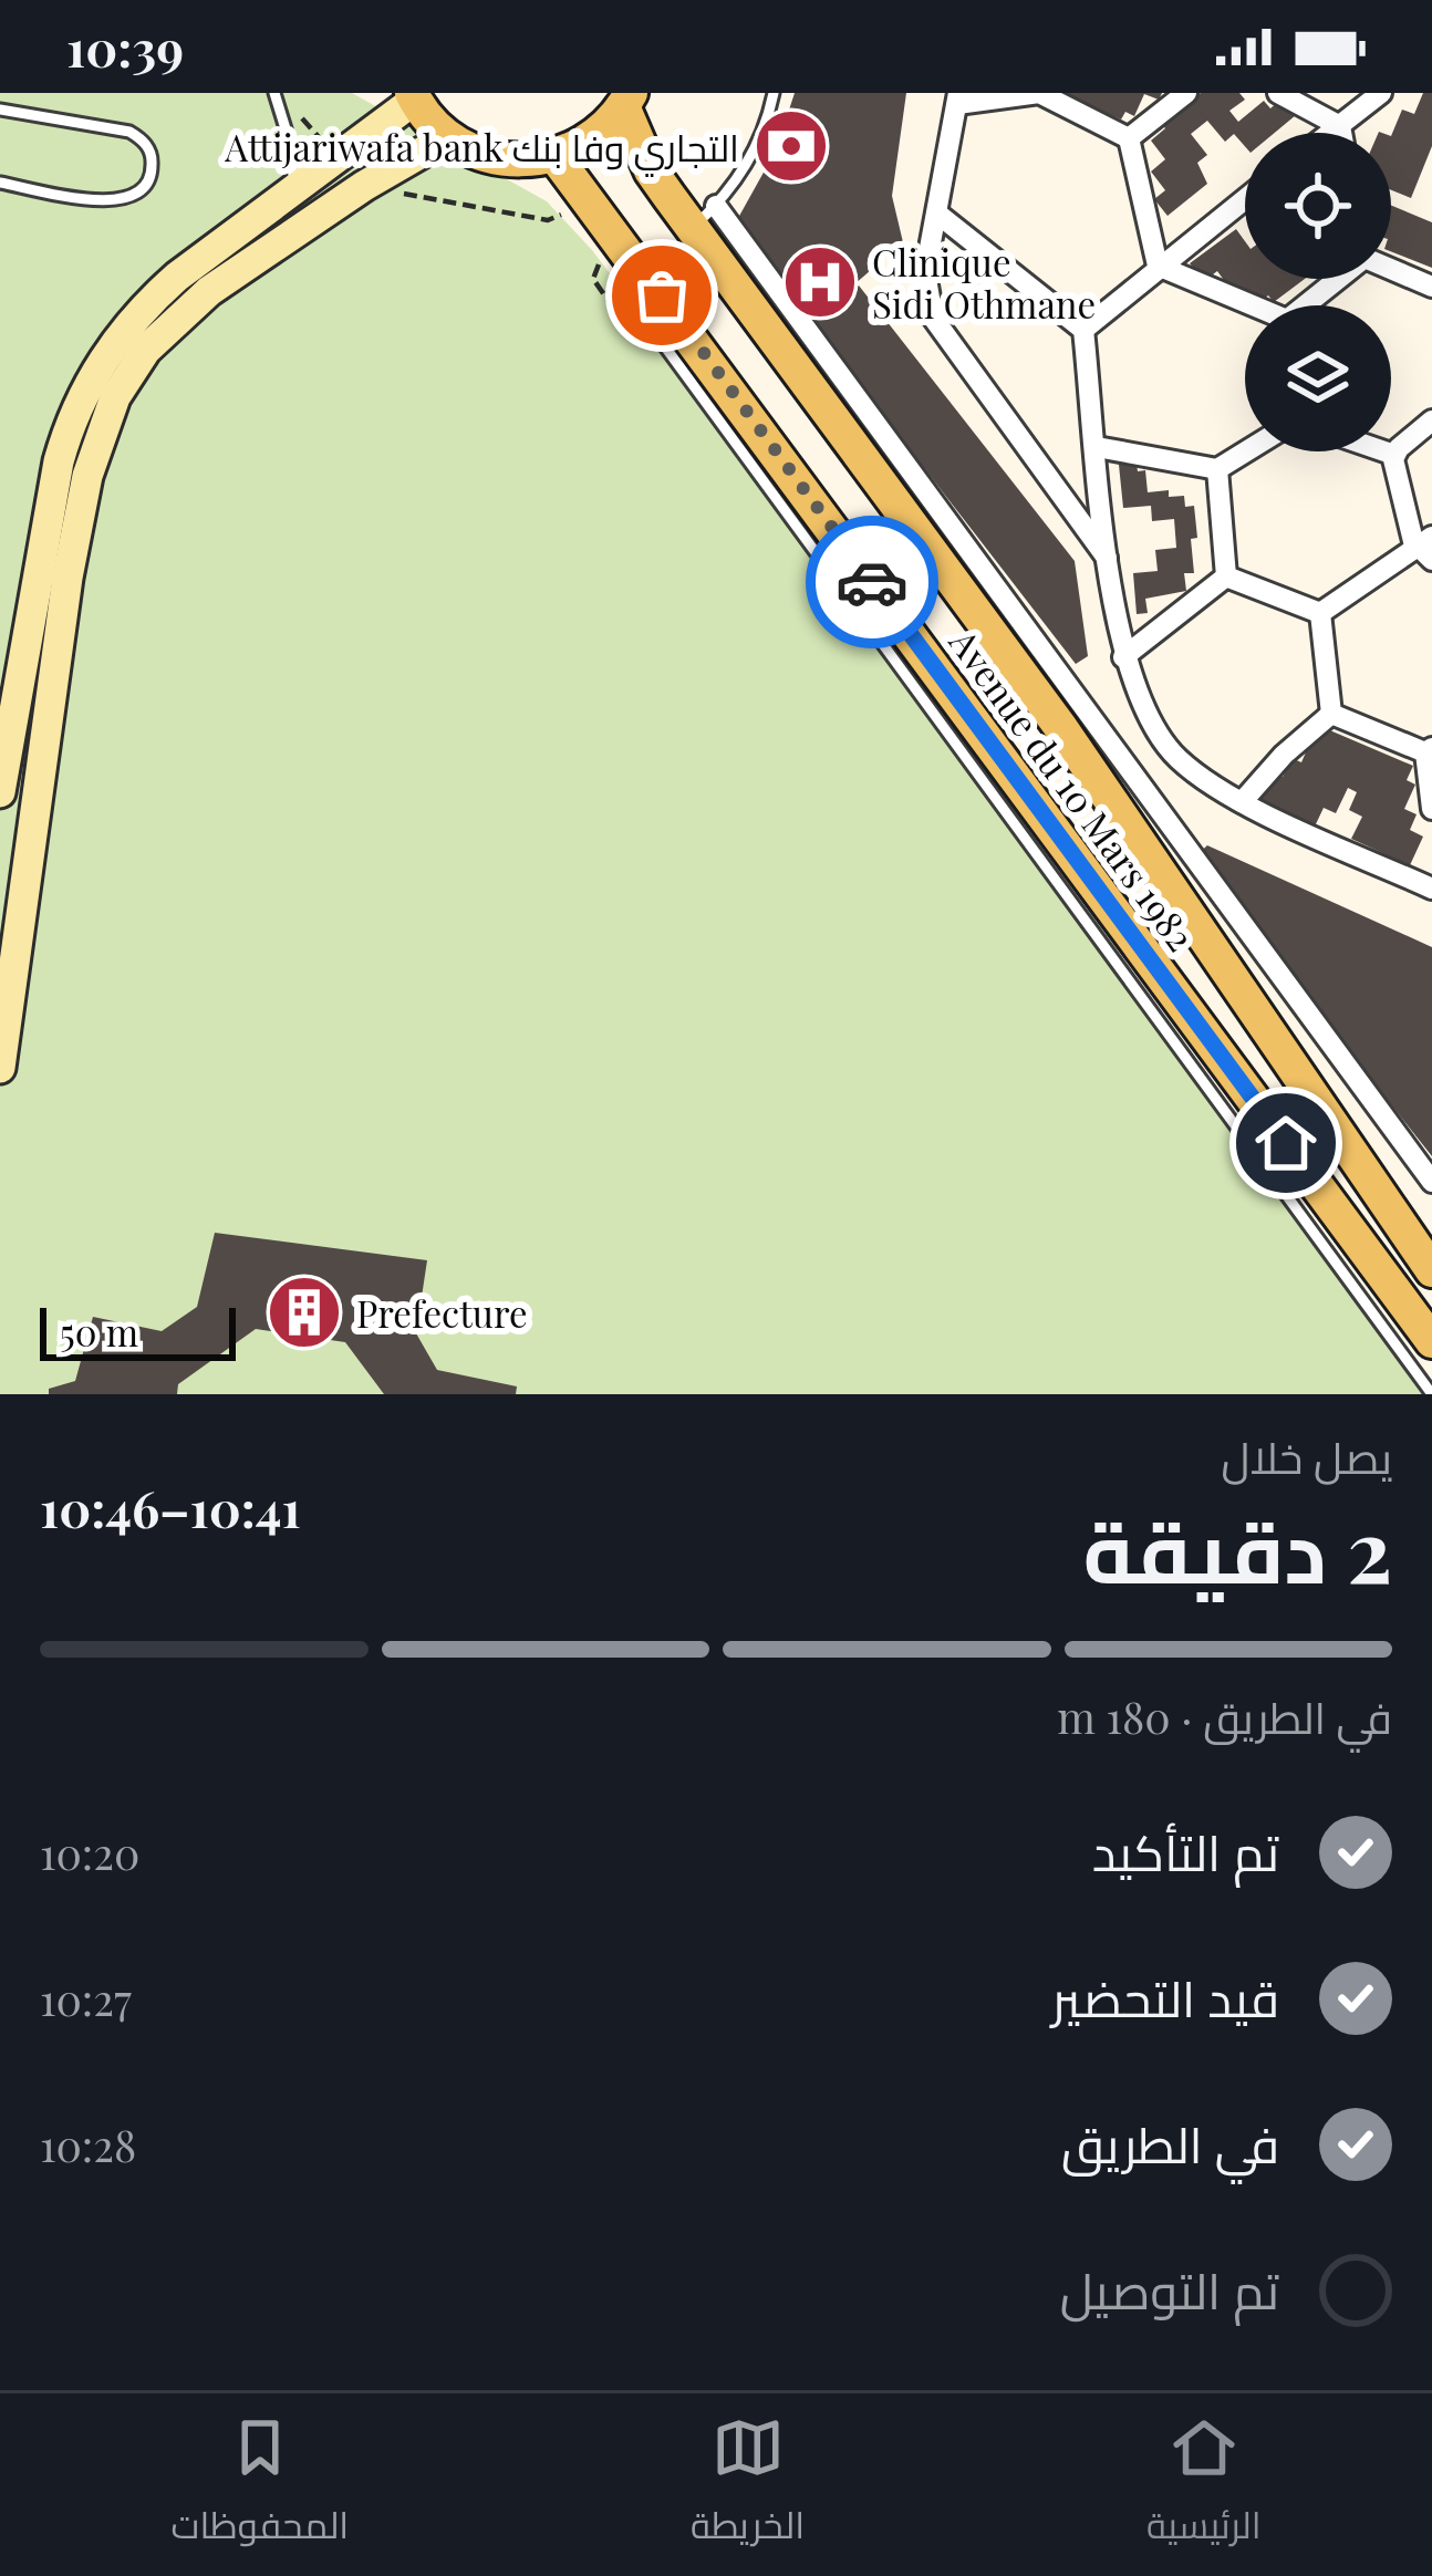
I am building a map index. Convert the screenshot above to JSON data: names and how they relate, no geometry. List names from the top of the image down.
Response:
{
  "streets": {
    "main road": ["Avenue du 10 Mars 1982"]
  },
  "places": {
    "bank": ["Attijariwafa bank التجاري وفا بنك"],
    "hospital": ["Clinique Sidi Othmane"],
    "building": ["Prefecture"]
  },
  "scale_bar": "50 m",
  "page": {
    "status": "10:39",
    "scale": "50 m",
    "heading": ["2 دقيقة", "يصل خلال", "10:41–10:46"],
    "bar": "في الطريق · 180 m",
    "list": [
      ["تم التأكيد", "10:20"],
      ["قيد التحضير", "10:27"],
      ["في الطريق", "10:28"],
      "تم التوصيل"
    ],
    "tabs": ["الرئيسية", "الخريطة", "المحفوظات"]
  }
}
